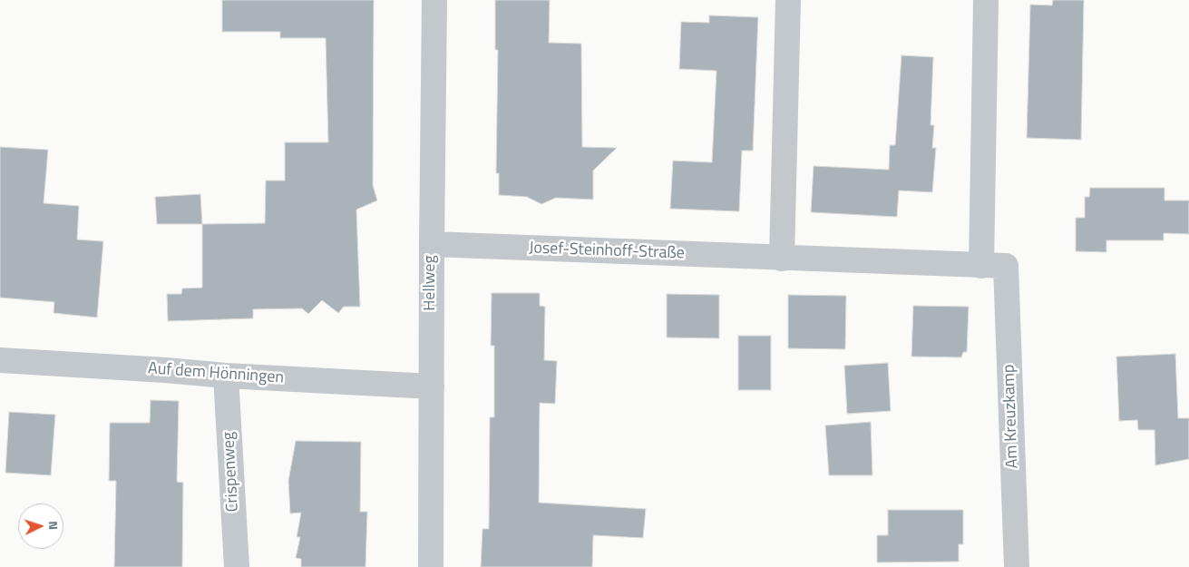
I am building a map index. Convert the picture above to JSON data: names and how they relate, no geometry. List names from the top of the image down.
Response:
{
  "streets": {
    "street": [
      "Josef-Steinhoff-Straße",
      "Hellweg",
      "Auf dem Hönningen",
      "Am Kreuzkamp",
      "Crispenweg"
    ]
  },
  "crossings": [
    ["Josef-Steinhoff-Straße", "Hellweg"],
    ["Josef-Steinhoff-Straße", "Am Kreuzkamp"],
    ["Hellweg", "Auf dem Hönningen"],
    ["Auf dem Hönningen", "Crispenweg"]
  ],
  "north": "right"
}
